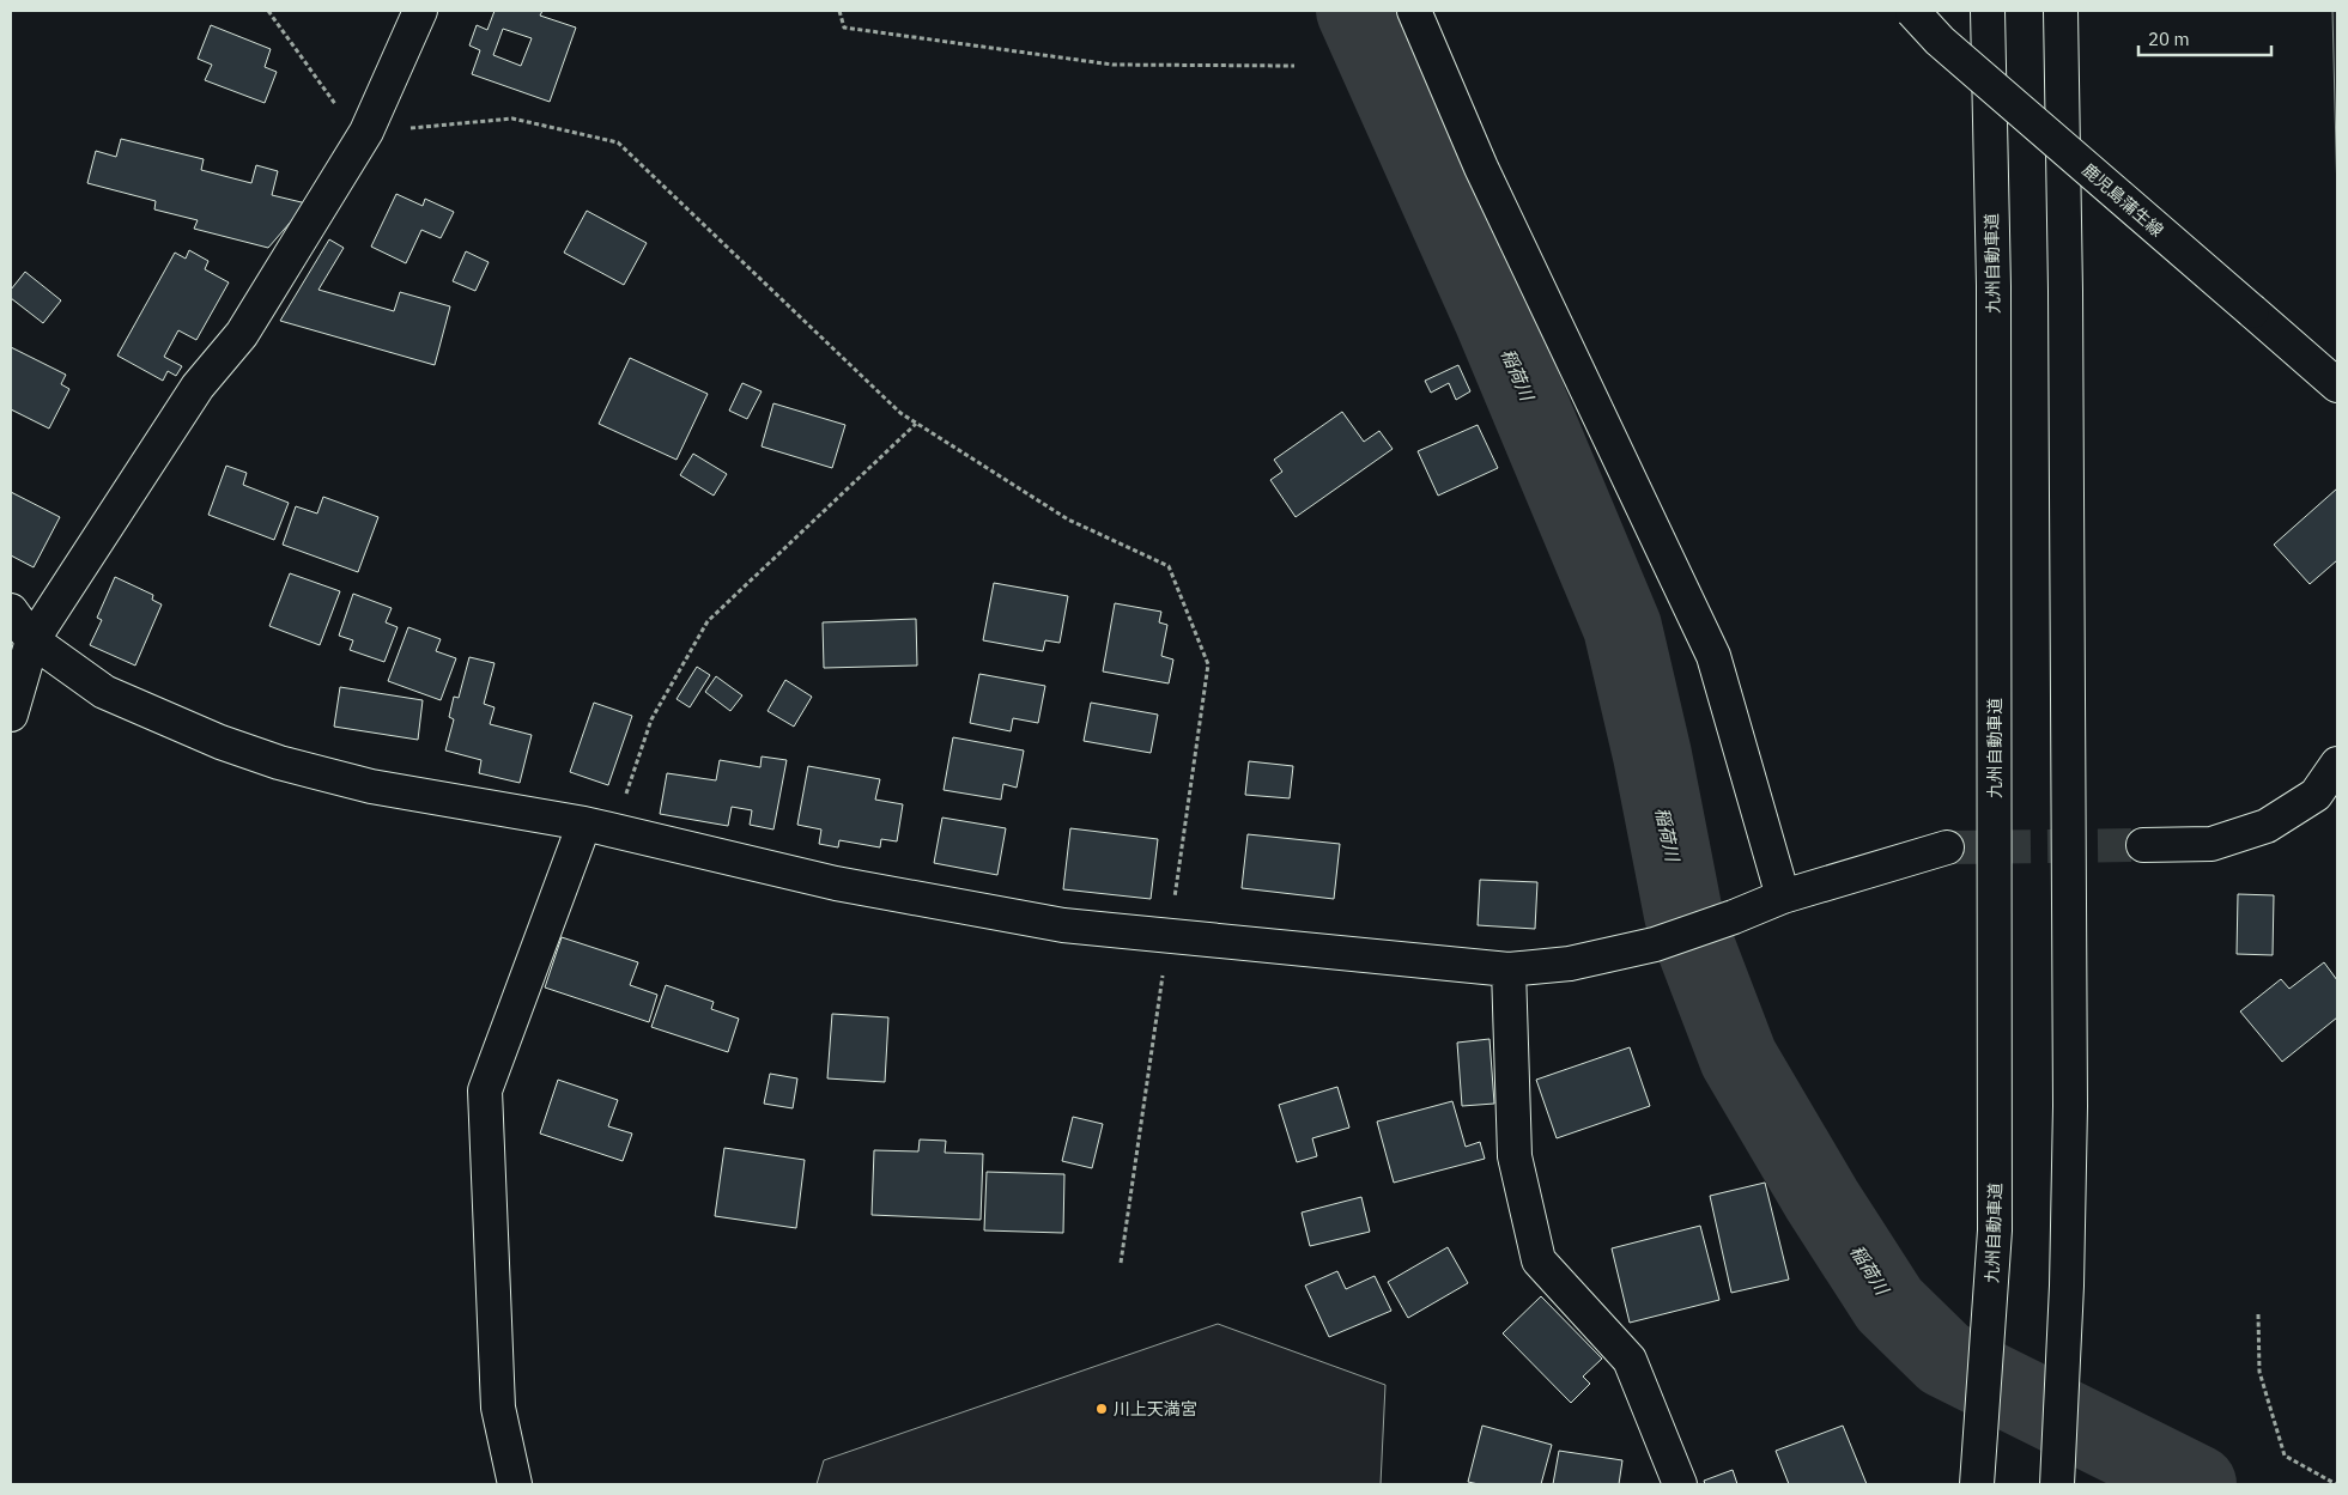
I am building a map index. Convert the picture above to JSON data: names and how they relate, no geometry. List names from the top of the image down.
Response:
{
  "streets": {
    "main road": ["鹿児島蒲生線", "九州自動車道"]
  },
  "water": ["稲荷川"],
  "places": ["川上天満宮"],
  "scale_bar": "20 m"
}
